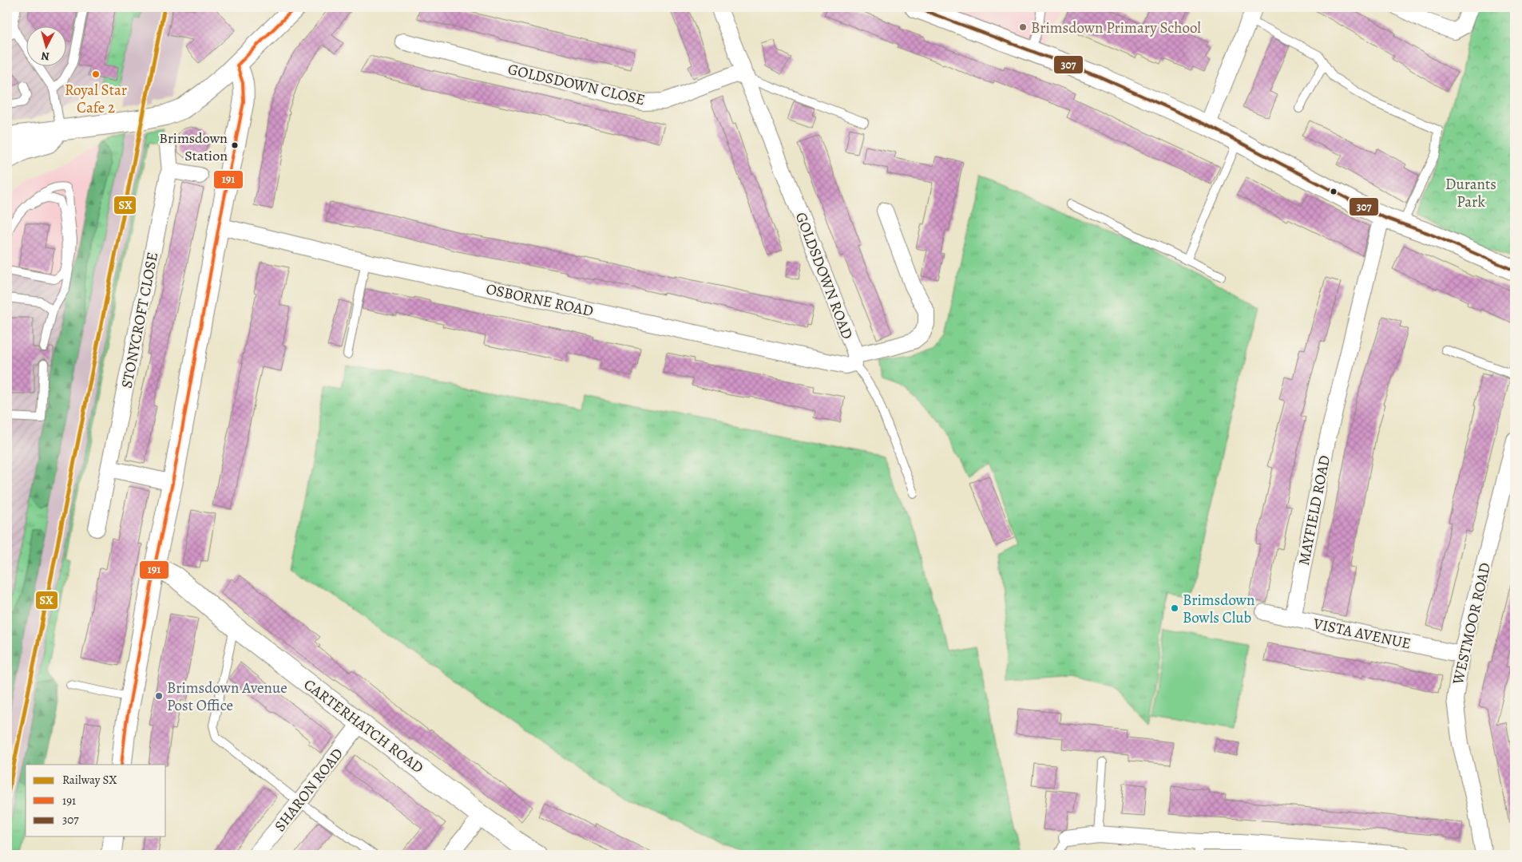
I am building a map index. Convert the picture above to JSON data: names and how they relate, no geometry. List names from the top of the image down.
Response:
{
  "streets": {
    "street": [
      "GOLDSDOWN CLOSE",
      "GOLDSDOWN ROAD",
      "OSBORNE ROAD",
      "STONYCROFT CLOSE",
      "MAYFIELD ROAD",
      "WESTMOOR ROAD",
      "VISTA AVENUE",
      "CARTERHATCH ROAD",
      "SHARON ROAD"
    ]
  },
  "crossings": [
    ["GOLDSDOWN CLOSE", "GOLDSDOWN ROAD"],
    ["GOLDSDOWN ROAD", "OSBORNE ROAD"],
    ["MAYFIELD ROAD", "VISTA AVENUE"],
    ["WESTMOOR ROAD", "VISTA AVENUE"],
    ["CARTERHATCH ROAD", "SHARON ROAD"]
  ],
  "parks": ["Durants Park"],
  "places": [
    "Brimsdown Primary School",
    "Royal Star Cafe 2",
    "Brimsdown Station",
    "Brimsdown Bowls Club",
    "Brimsdown Avenue Post Office"
  ],
  "lines": ["rail line SX", "transit line 191", "transit line 307"],
  "legend": ["Railway SX", "191", "307"],
  "north": "bottom"
}
